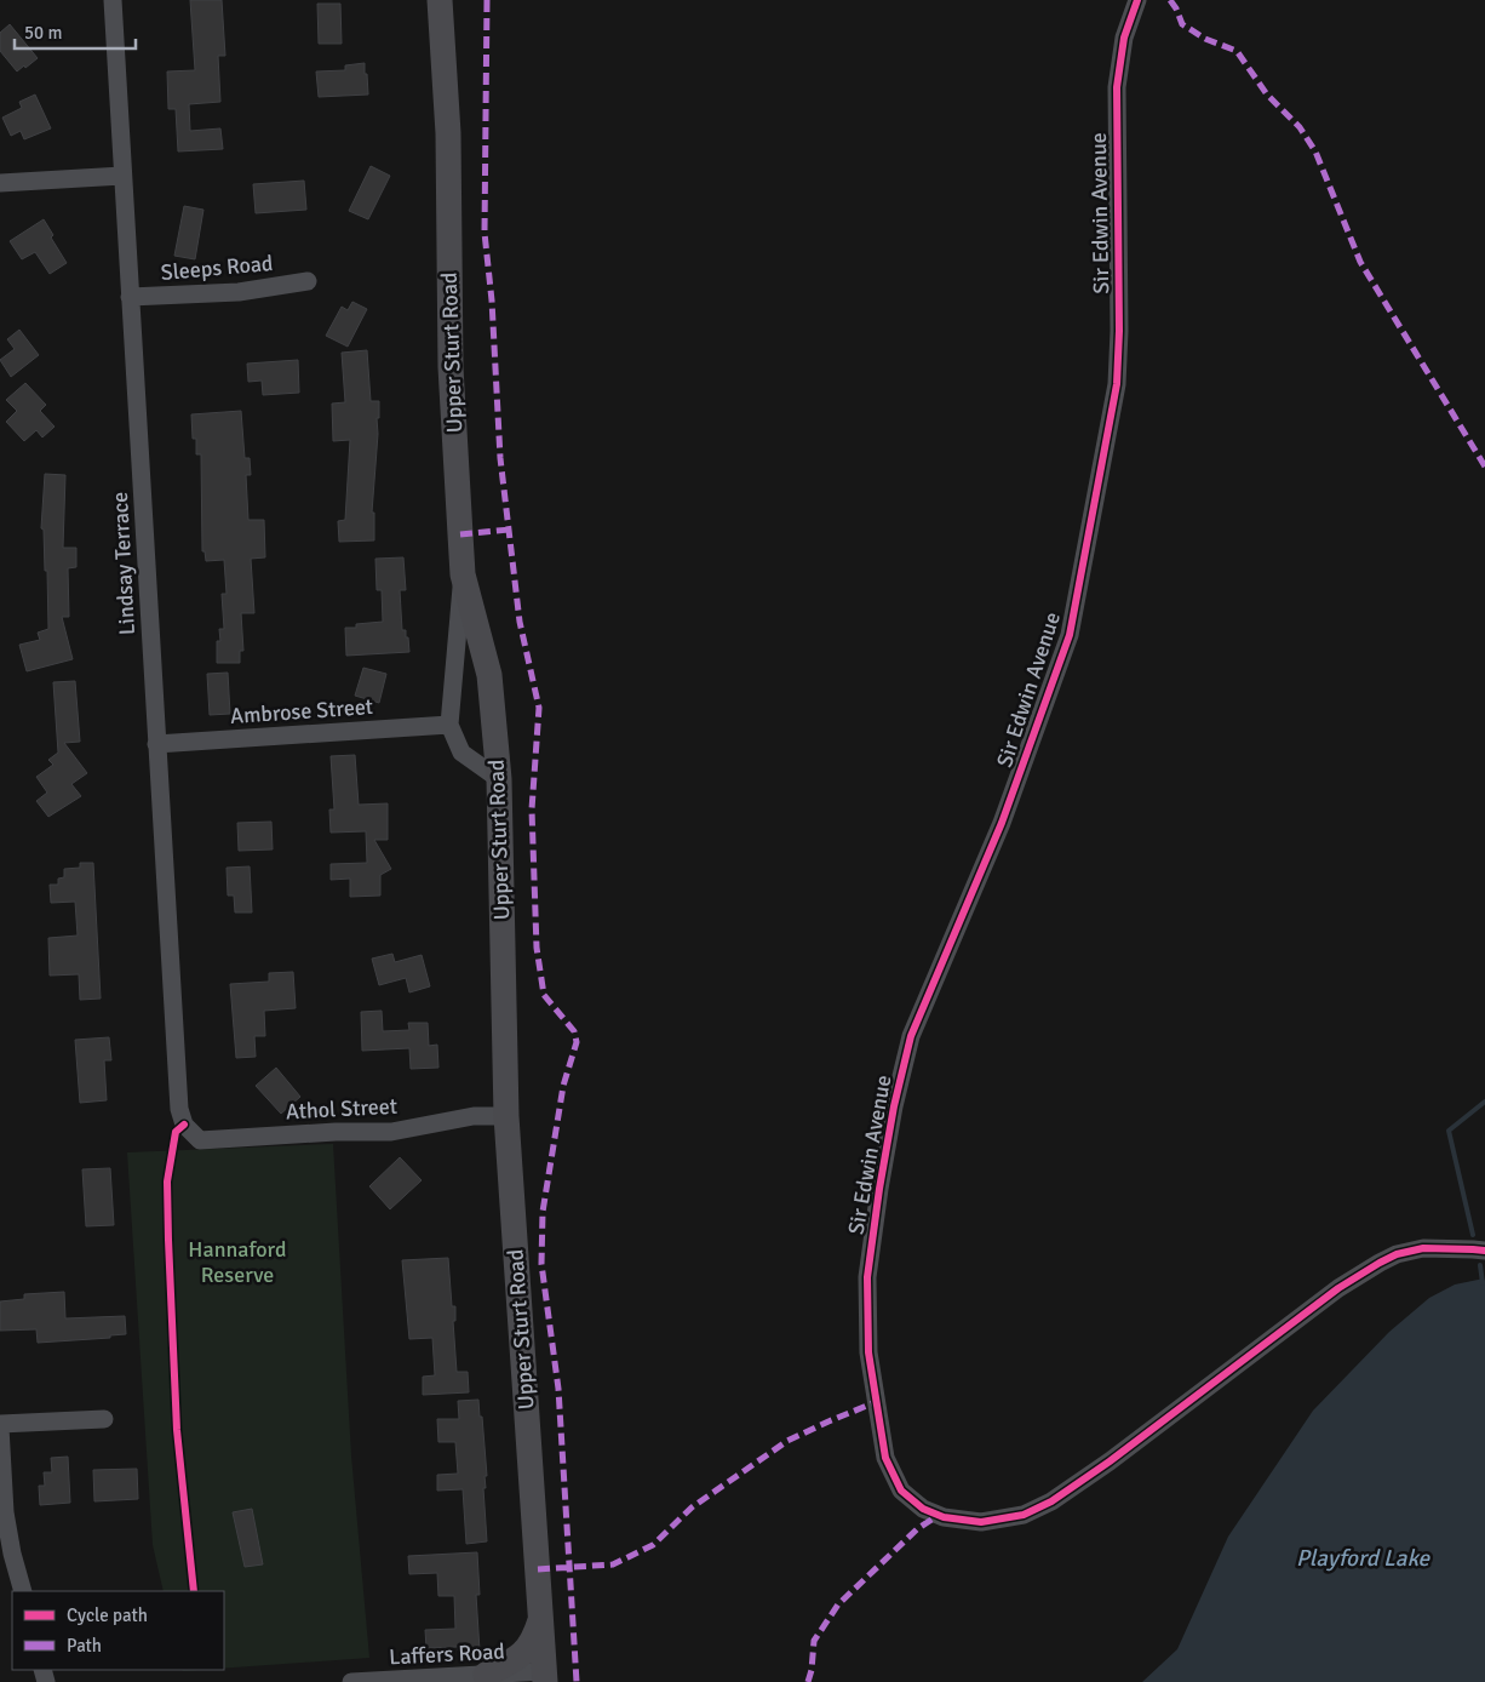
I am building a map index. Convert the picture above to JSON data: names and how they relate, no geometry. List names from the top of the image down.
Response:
{
  "streets": {
    "main road": ["Upper Sturt Road"],
    "street": [
      "Sir Edwin Avenue",
      "Sleeps Road",
      "Lindsay Terrace",
      "Ambrose Street",
      "Athol Street",
      "Laffers Road"
    ]
  },
  "crossings": [
    ["Sleeps Road", "Lindsay Terrace"],
    ["Upper Sturt Road", "Athol Street"],
    ["Upper Sturt Road", "Laffers Road"],
    ["Lindsay Terrace", "Ambrose Street"],
    ["Lindsay Terrace", "Athol Street"]
  ],
  "water": ["Playford Lake"],
  "parks": ["Hannaford Reserve"],
  "legend": ["Cycle path", "Path"],
  "scale_bar": "50 m"
}
